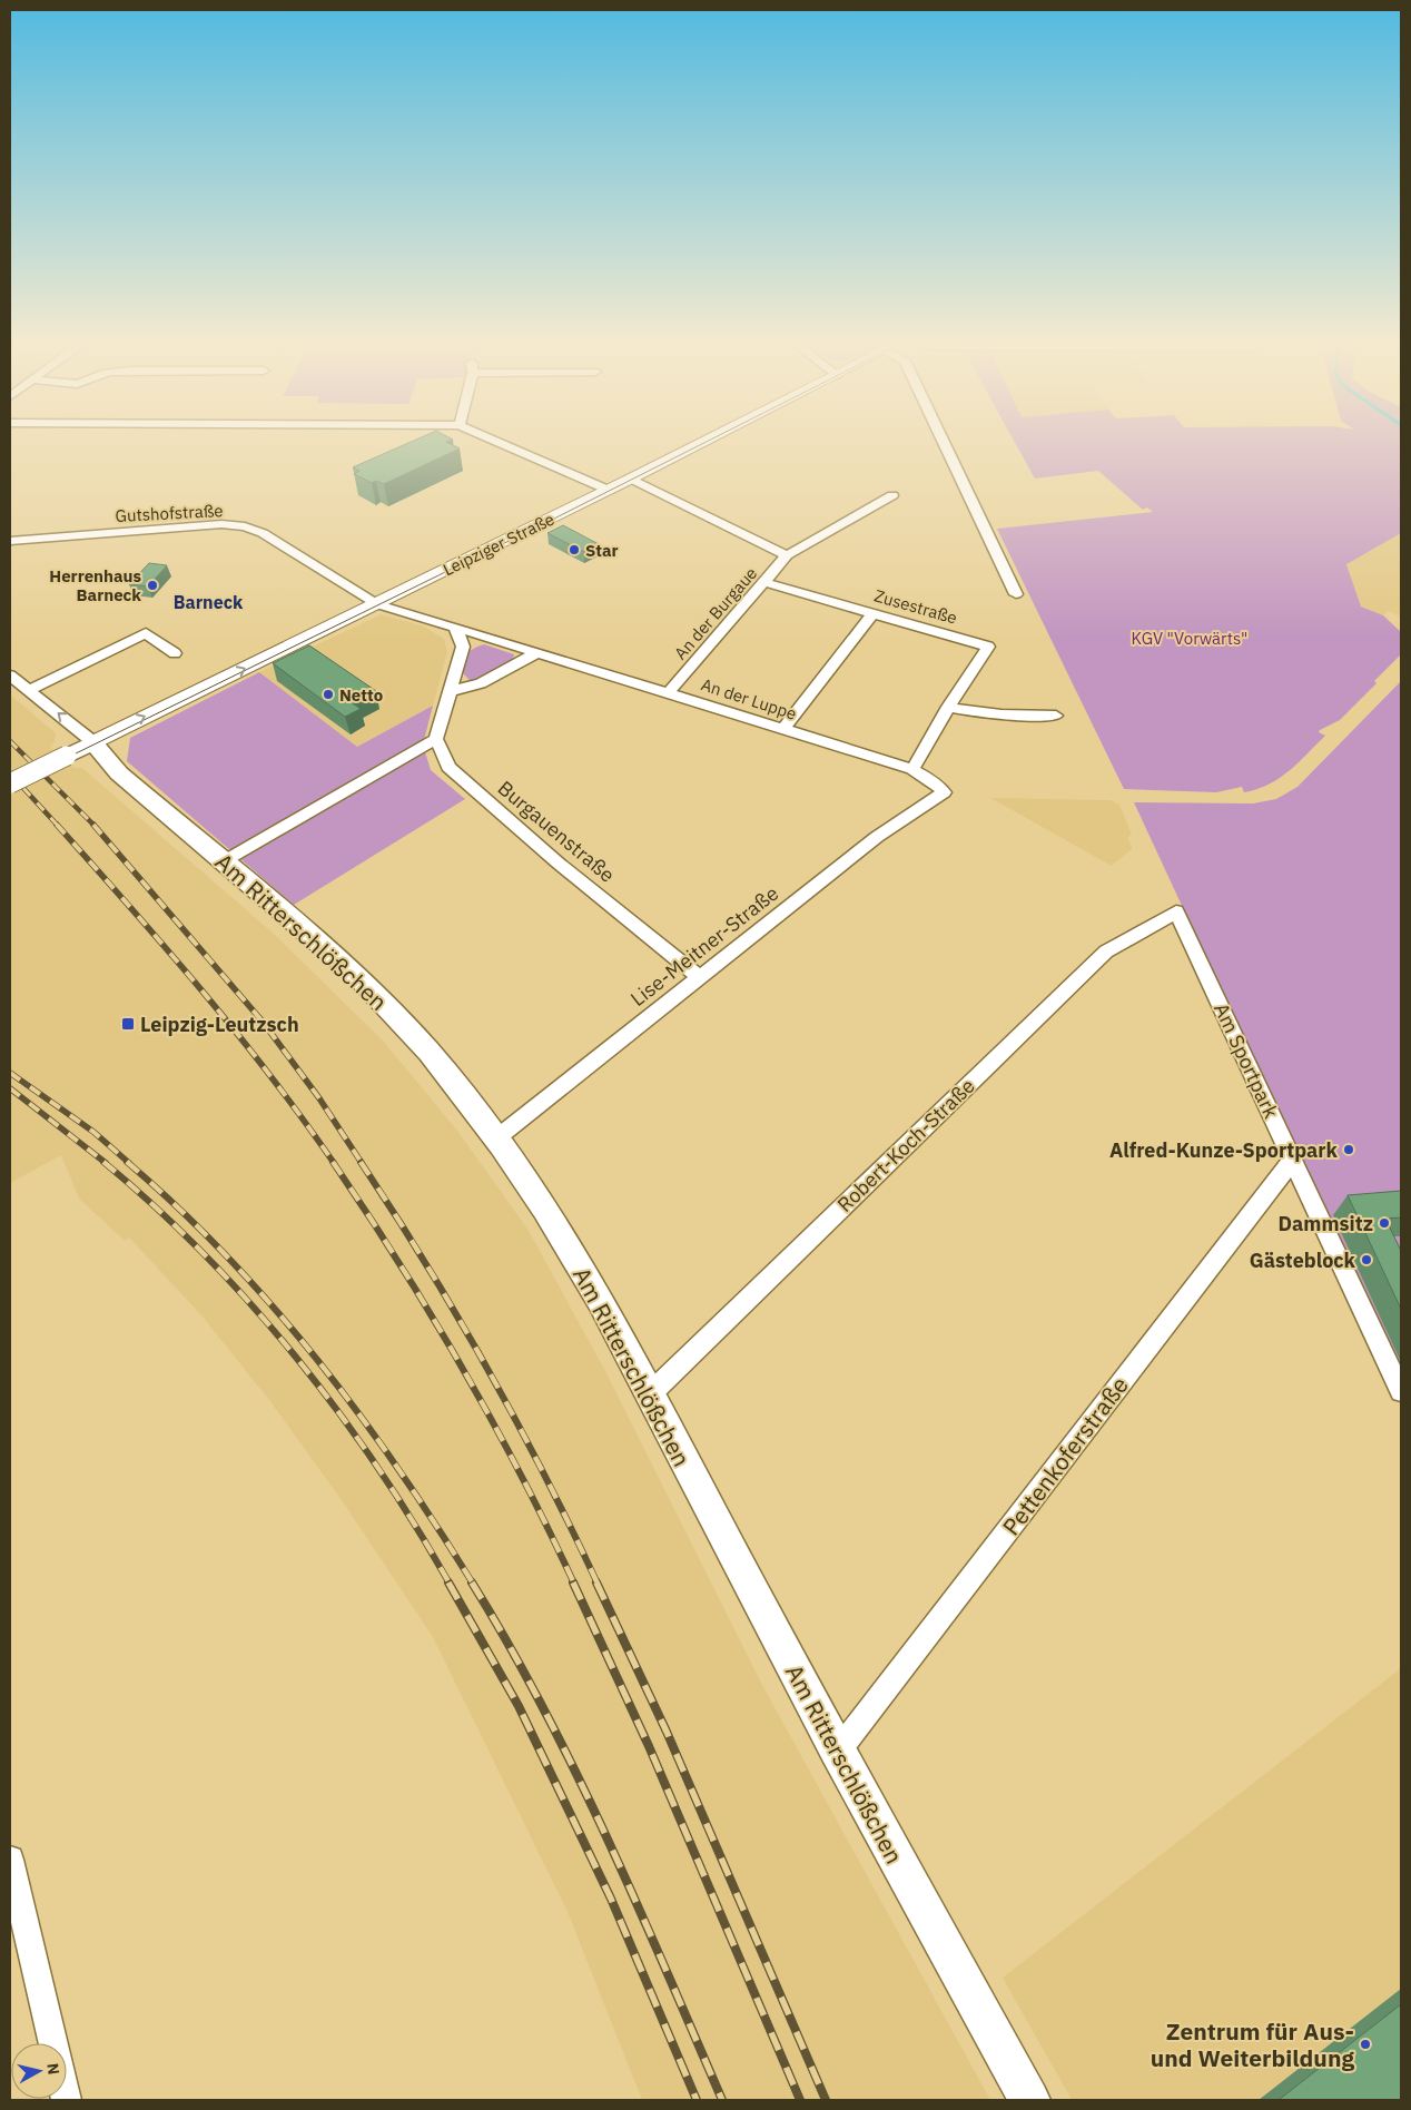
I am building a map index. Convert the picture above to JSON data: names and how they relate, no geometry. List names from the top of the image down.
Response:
{
  "streets": {
    "main road": ["Am Ritterschlößchen"],
    "street": [
      "Gutshofstraße",
      "Leipziger Straße",
      "Zusestraße",
      "An der Burgaue",
      "An der Luppe",
      "Burgauenstraße",
      "Lise-Meitner-Straße",
      "Am Sportpark",
      "Robert-Koch-Straße",
      "Pettenkoferstraße"
    ]
  },
  "crossings": [
    ["Gutshofstraße", "Leipziger Straße"],
    ["Leipziger Straße", "An der Burgaue"],
    ["Leipziger Straße", "Am Ritterschlößchen"],
    ["Zusestraße", "An der Burgaue"],
    ["Zusestraße", "An der Luppe"],
    ["An der Burgaue", "An der Luppe"],
    ["An der Luppe", "Lise-Meitner-Straße"],
    ["Burgauenstraße", "Lise-Meitner-Straße"],
    ["Am Ritterschlößchen", "Lise-Meitner-Straße"],
    ["Am Ritterschlößchen", "Robert-Koch-Straße"],
    ["Am Ritterschlößchen", "Pettenkoferstraße"],
    ["Am Sportpark", "Robert-Koch-Straße"],
    ["Am Sportpark", "Pettenkoferstraße"]
  ],
  "districts": ["Barneck"],
  "parks": ["KGV \"Vorwärts\""],
  "places": {
    "other": [
      "Star",
      "Herrenhaus Barneck",
      "Netto",
      "Alfred-Kunze-Sportpark",
      "Dammsitz",
      "Gästeblock",
      "Zentrum für Aus- und Weiterbildung"
    ],
    "transit": ["Leipzig-Leutzsch"]
  },
  "north": "right"
}
